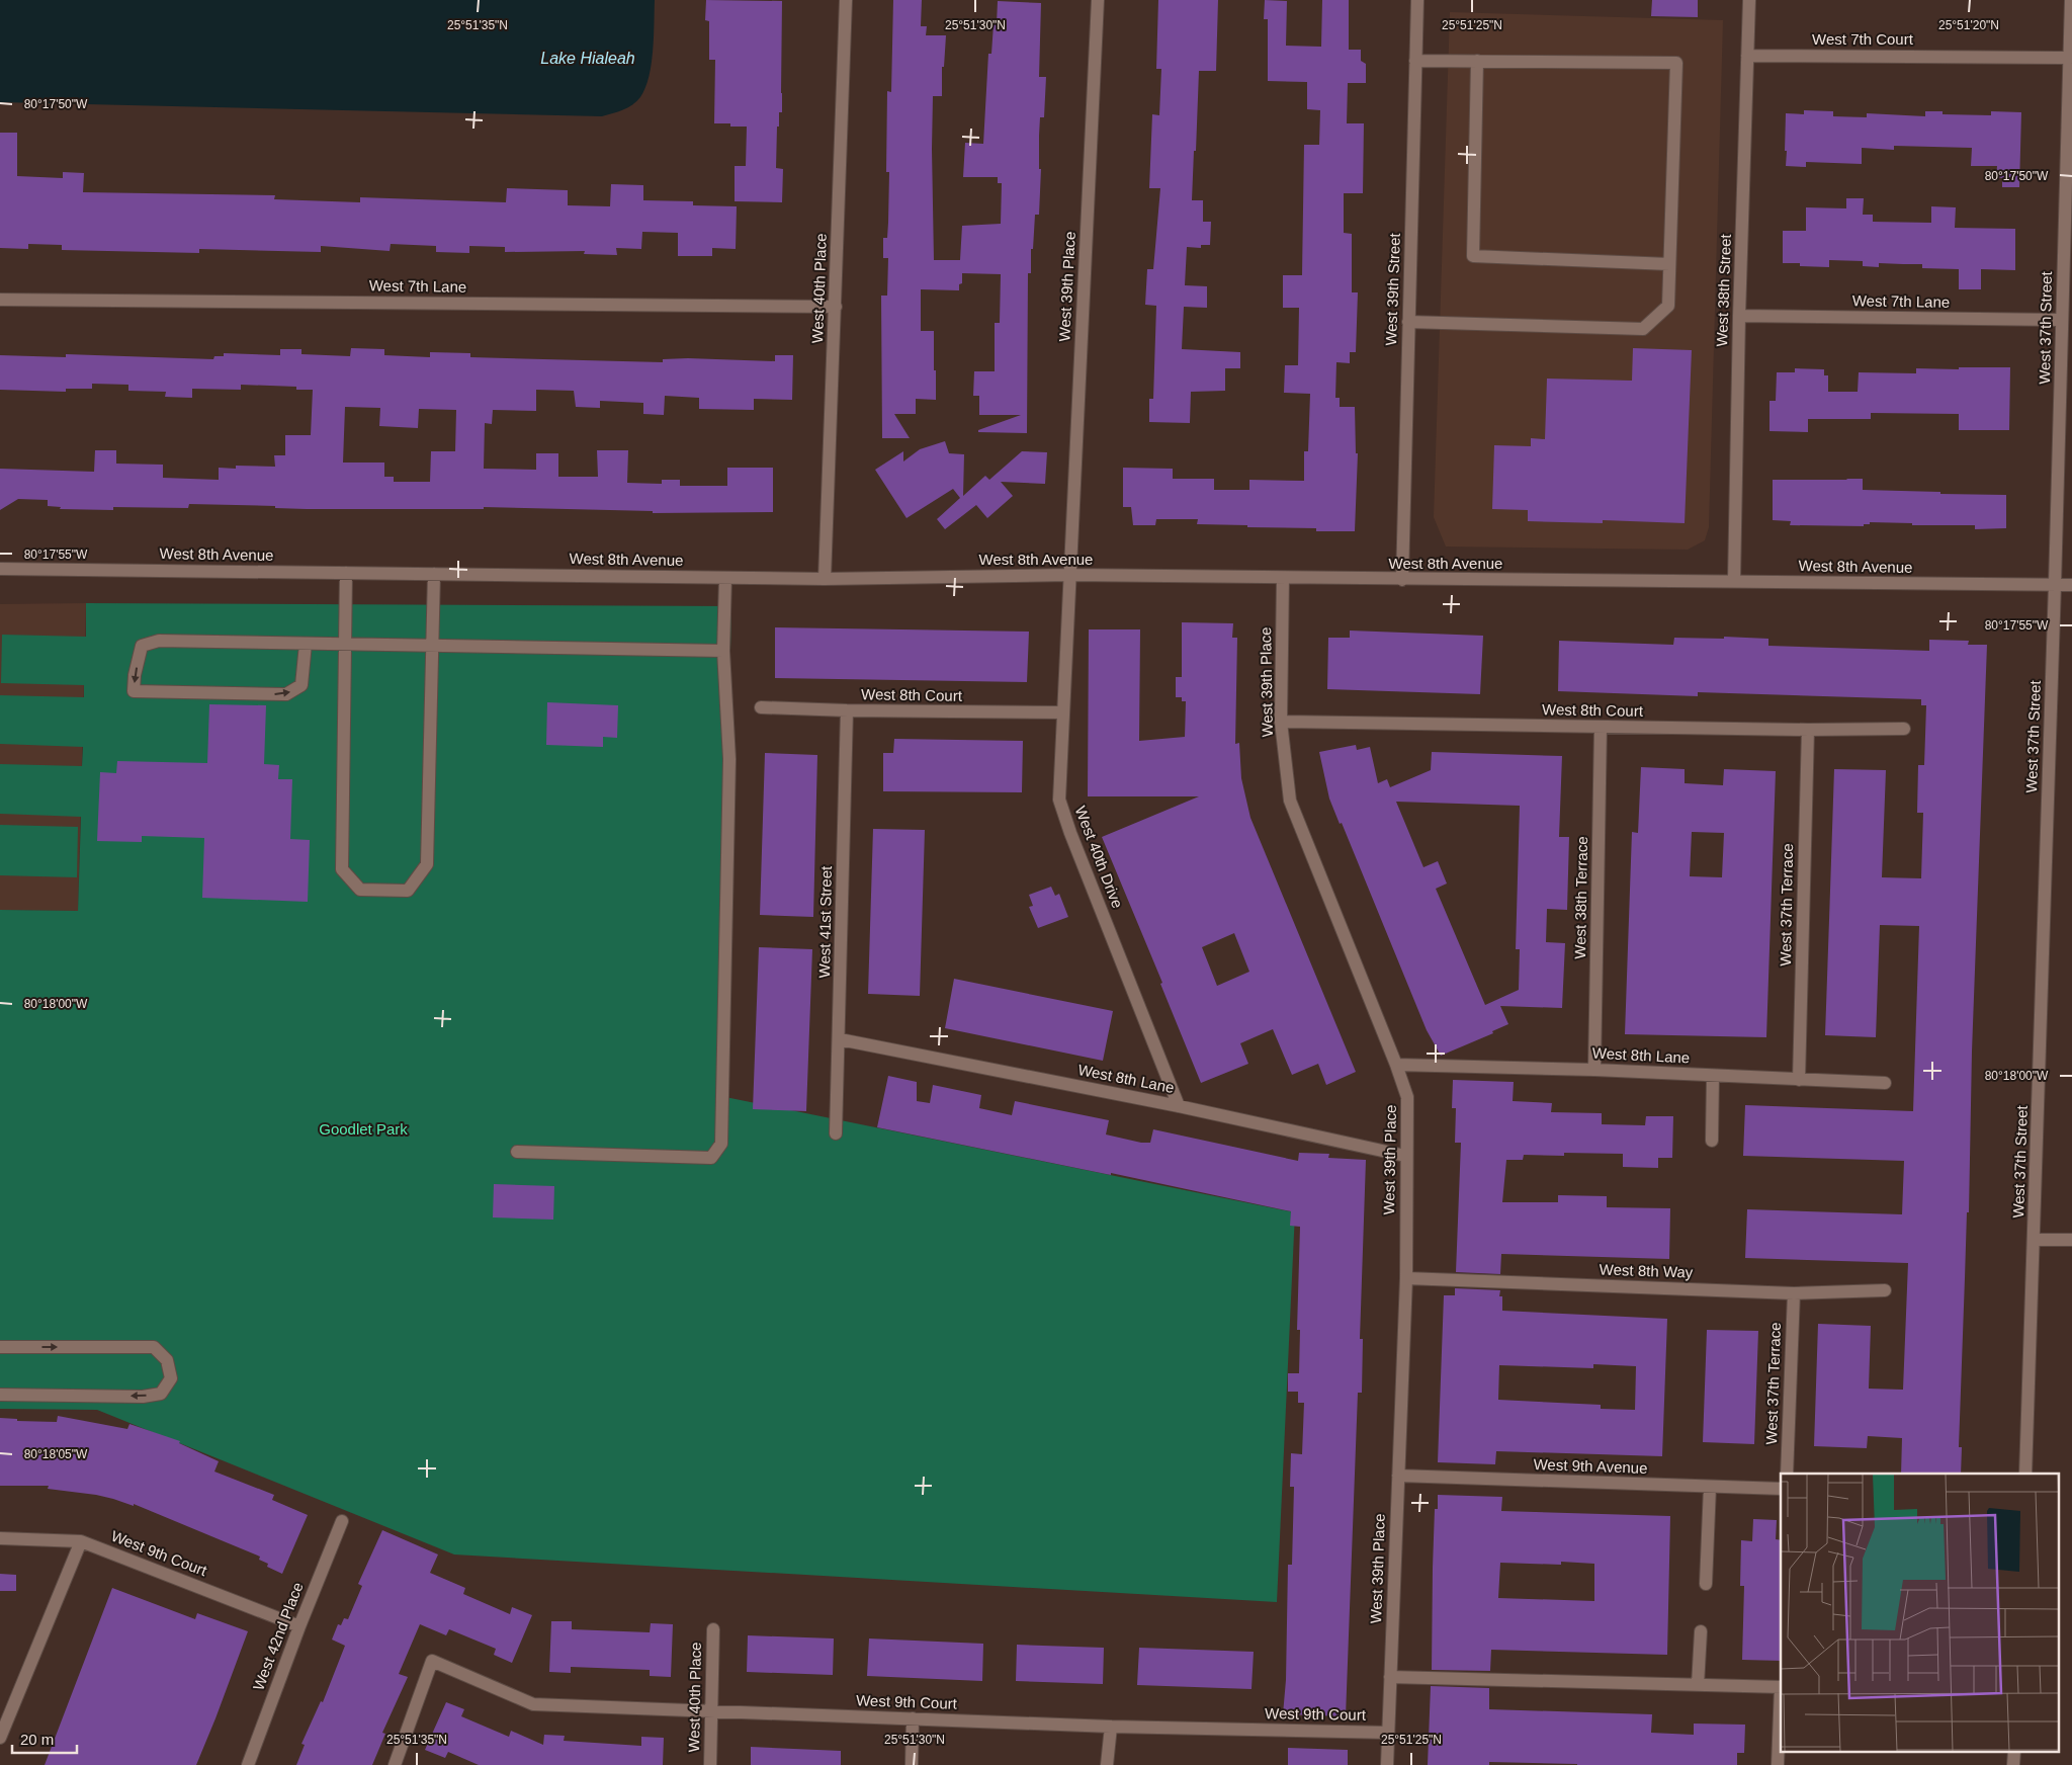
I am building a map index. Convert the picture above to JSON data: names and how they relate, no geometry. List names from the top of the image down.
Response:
{
  "streets": {
    "street": [
      "West 7th Court",
      "West 7th Lane",
      "West 39th Place",
      "West 40th Place",
      "West 39th Street",
      "West 38th Street",
      "West 37th Street",
      "West 8th Avenue",
      "West 8th Court",
      "West 40th Drive",
      "West 38th Terrace",
      "West 37th Terrace",
      "West 41st Street",
      "West 8th Lane",
      "West 8th Way",
      "West 9th Avenue",
      "West 9th Court",
      "West 42nd Place"
    ]
  },
  "crossings": [
    ["West 7th Court", "West 38th Street"],
    ["West 7th Court", "West 37th Street"],
    ["West 7th Lane", "West 40th Place"],
    ["West 7th Lane", "West 38th Street"],
    ["West 7th Lane", "West 37th Street"],
    ["West 39th Place", "West 8th Avenue"],
    ["West 39th Place", "West 8th Court"],
    ["West 39th Place", "West 40th Drive"],
    ["West 39th Place", "West 8th Lane"],
    ["West 39th Place", "West 8th Way"],
    ["West 39th Place", "West 9th Avenue"],
    ["West 39th Place", "West 9th Court"],
    ["West 40th Place", "West 8th Avenue"],
    ["West 40th Place", "West 9th Court"],
    ["West 39th Street", "West 8th Avenue"],
    ["West 38th Street", "West 8th Avenue"],
    ["West 37th Street", "West 8th Avenue"],
    ["West 8th Avenue", "West 40th Drive"],
    ["West 8th Court", "West 40th Drive"],
    ["West 8th Court", "West 38th Terrace"],
    ["West 8th Court", "West 37th Terrace"],
    ["West 8th Court", "West 41st Street"],
    ["West 40th Drive", "West 8th Lane"],
    ["West 38th Terrace", "West 8th Lane"],
    ["West 37th Terrace", "West 8th Lane"],
    ["West 37th Terrace", "West 8th Way"],
    ["West 41st Street", "West 8th Lane"],
    ["West 9th Court", "West 42nd Place"]
  ],
  "water": ["Lake Hialeah"],
  "parks": ["Goodlet Park"],
  "scale_bar": "20 m",
  "coordinates": [
    "25°51'35\"N",
    "25°51'30\"N",
    "25°51'25\"N",
    "25°51'20\"N",
    "80°17'50\"W",
    "80°17'55\"W",
    "80°18'00\"W",
    "80°18'05\"W"
  ]
}
